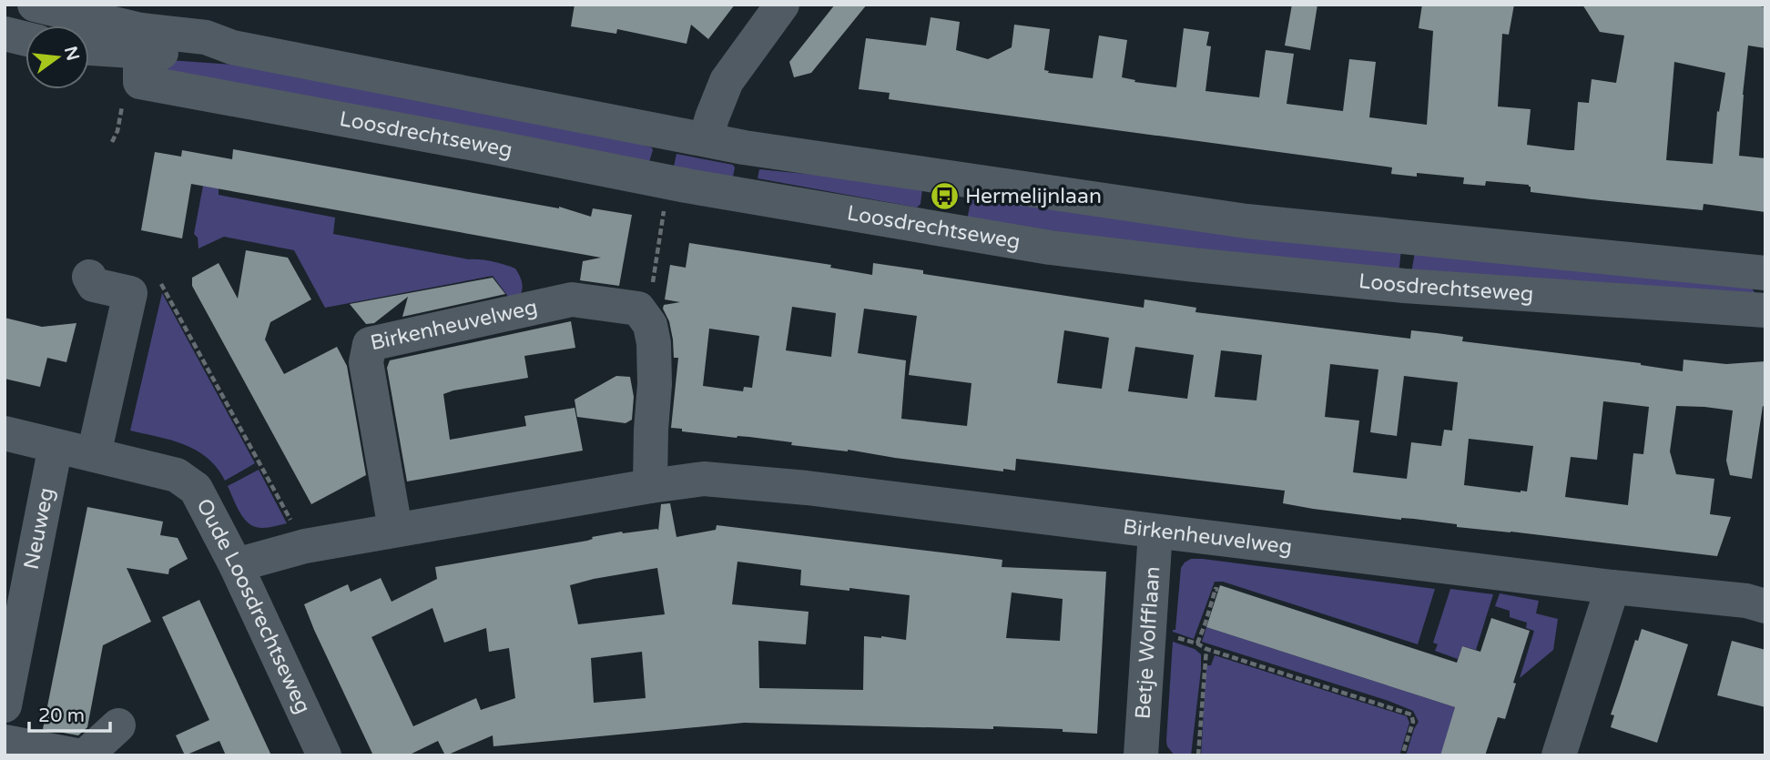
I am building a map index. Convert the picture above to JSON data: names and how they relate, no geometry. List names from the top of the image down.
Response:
{
  "streets": {
    "street": [
      "Loosdrechtseweg",
      "Birkenheuvelweg",
      "Neuweg",
      "Oude Loosdrechtseweg",
      "Betje Wolfflaan"
    ]
  },
  "crossings": [
    ["Birkenheuvelweg", "Oude Loosdrechtseweg"],
    ["Birkenheuvelweg", "Betje Wolfflaan"],
    ["Neuweg", "Oude Loosdrechtseweg"]
  ],
  "places": {
    "bus stop": ["Hermelijnlaan"]
  },
  "scale_bar": "20 m",
  "north": "right"
}
